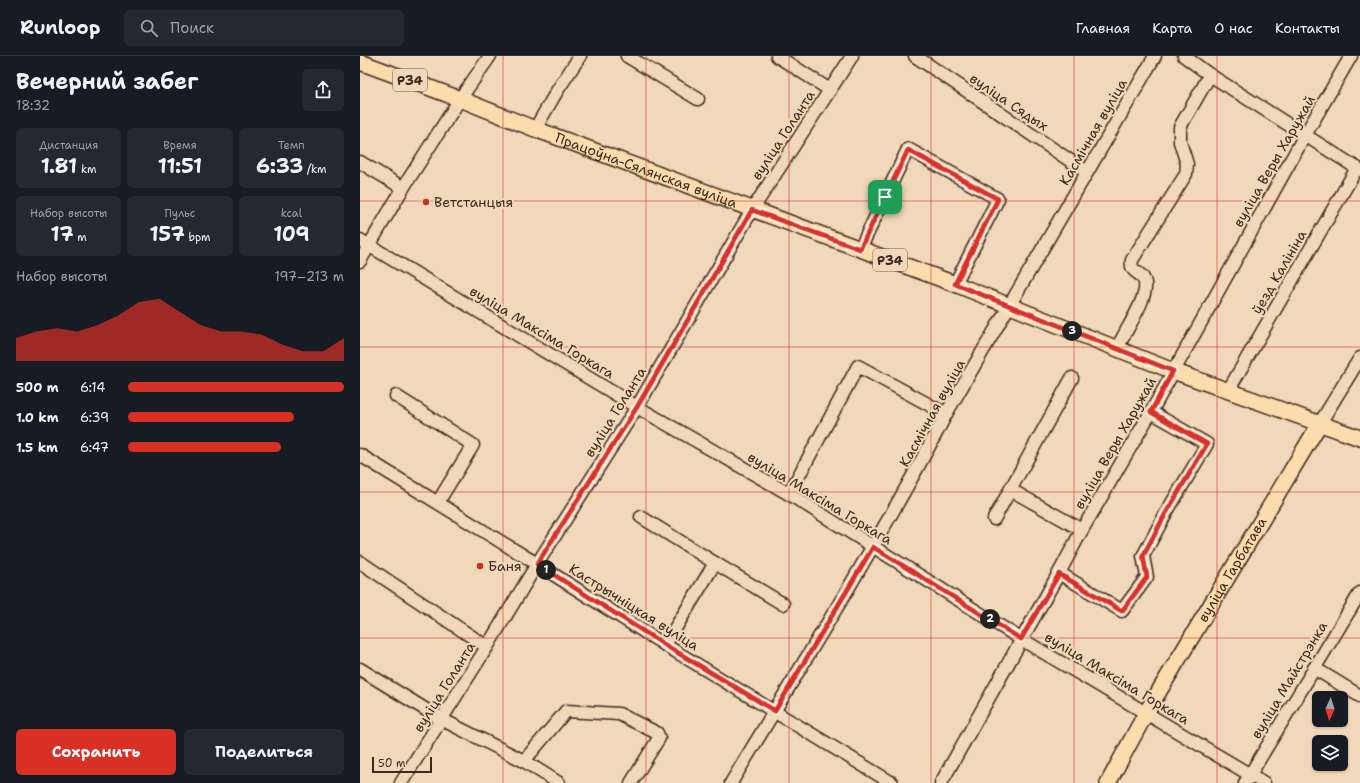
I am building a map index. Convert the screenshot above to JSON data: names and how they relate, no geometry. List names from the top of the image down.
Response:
{
  "streets": {
    "main road": ["Р34", "Працоўна-Сялянская вуліца", "вуліца Гарбатава"],
    "street": [
      "вуліца Сядых",
      "Касмічная вуліца",
      "вуліца Голанта",
      "вуліца Веры Харужай",
      "ўезд Калініна",
      "вуліца Максіма Горкага",
      "Кастрычніцкая вуліца",
      "вуліца Майстрэнка"
    ]
  },
  "crossings": [
    ["вуліца Сядых", "Касмічная вуліца"],
    ["Касмічная вуліца", "Працоўна-Сялянская вуліца"],
    ["Касмічная вуліца", "вуліца Максіма Горкага"],
    ["Касмічная вуліца", "Кастрычніцкая вуліца"],
    ["вуліца Голанта", "Працоўна-Сялянская вуліца"],
    ["вуліца Голанта", "вуліца Максіма Горкага"],
    ["вуліца Голанта", "Кастрычніцкая вуліца"],
    ["вуліца Веры Харужай", "Працоўна-Сялянская вуліца"],
    ["вуліца Веры Харужай", "вуліца Максіма Горкага"],
    ["Працоўна-Сялянская вуліца", "ўезд Калініна"],
    ["Працоўна-Сялянская вуліца", "вуліца Гарбатава"],
    ["вуліца Максіма Горкага", "вуліца Гарбатава"],
    ["вуліца Максіма Горкага", "вуліца Майстрэнка"]
  ],
  "places": ["Ветстанцыя", "Баня"],
  "scale_bar": "50 m",
  "north": "bottom",
  "page": {
    "header": "Runloop",
    "search": "Поиск",
    "nav": [
      "Главная",
      "Карта",
      "О нас",
      "Контакты"
    ],
    "heading": ["Вечерний забег", "18:32"],
    "stats": [
      ["Дистанция", "1.81 km"],
      ["Время", "11:51"],
      ["Темп", "6:33 /km"],
      ["Набор высоты", "17 m"],
      ["Пульс", "157 bpm"],
      ["kcal", "109"]
    ],
    "chart": ["Набор высоты", "197–213 m"],
    "pins": ["3", "1", "2"],
    "list": [
      {
        "name": "500 m",
        "note": "6:14"
      },
      {
        "name": "1.0 km",
        "note": "6:39"
      },
      {
        "name": "1.5 km",
        "note": "6:47"
      }
    ],
    "buttons": ["Сохранить", "Поделиться"],
    "scale": "50 m"
  }
}
